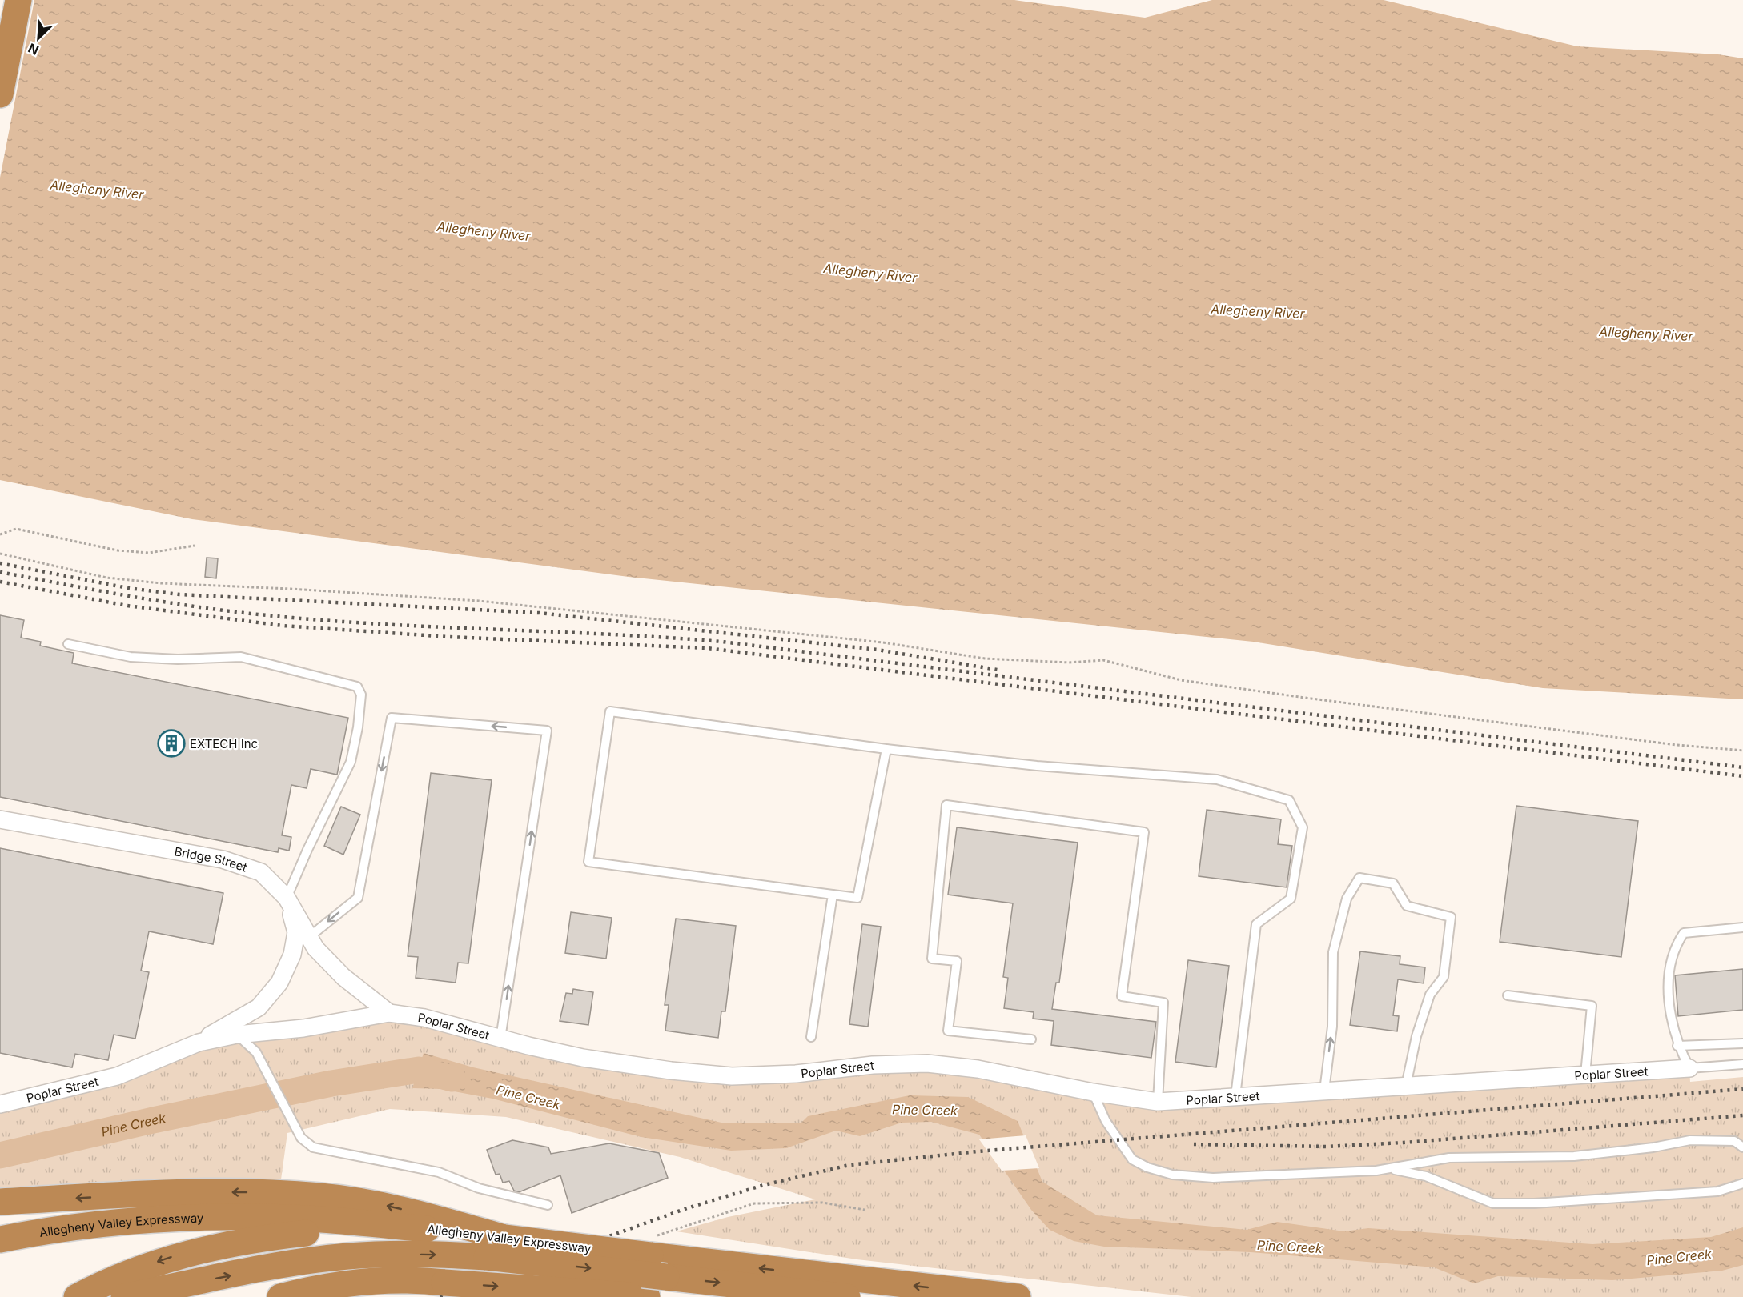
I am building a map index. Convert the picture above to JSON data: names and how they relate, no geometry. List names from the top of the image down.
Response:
{
  "streets": {
    "highway": ["Allegheny Valley Expressway"],
    "street": ["Bridge Street", "Poplar Street"]
  },
  "crossings": [
    ["Bridge Street", "Poplar Street"]
  ],
  "water": ["Allegheny River", "Pine Creek"],
  "places": {
    "building": ["EXTECH Inc"]
  },
  "north": "bottom left"
}
